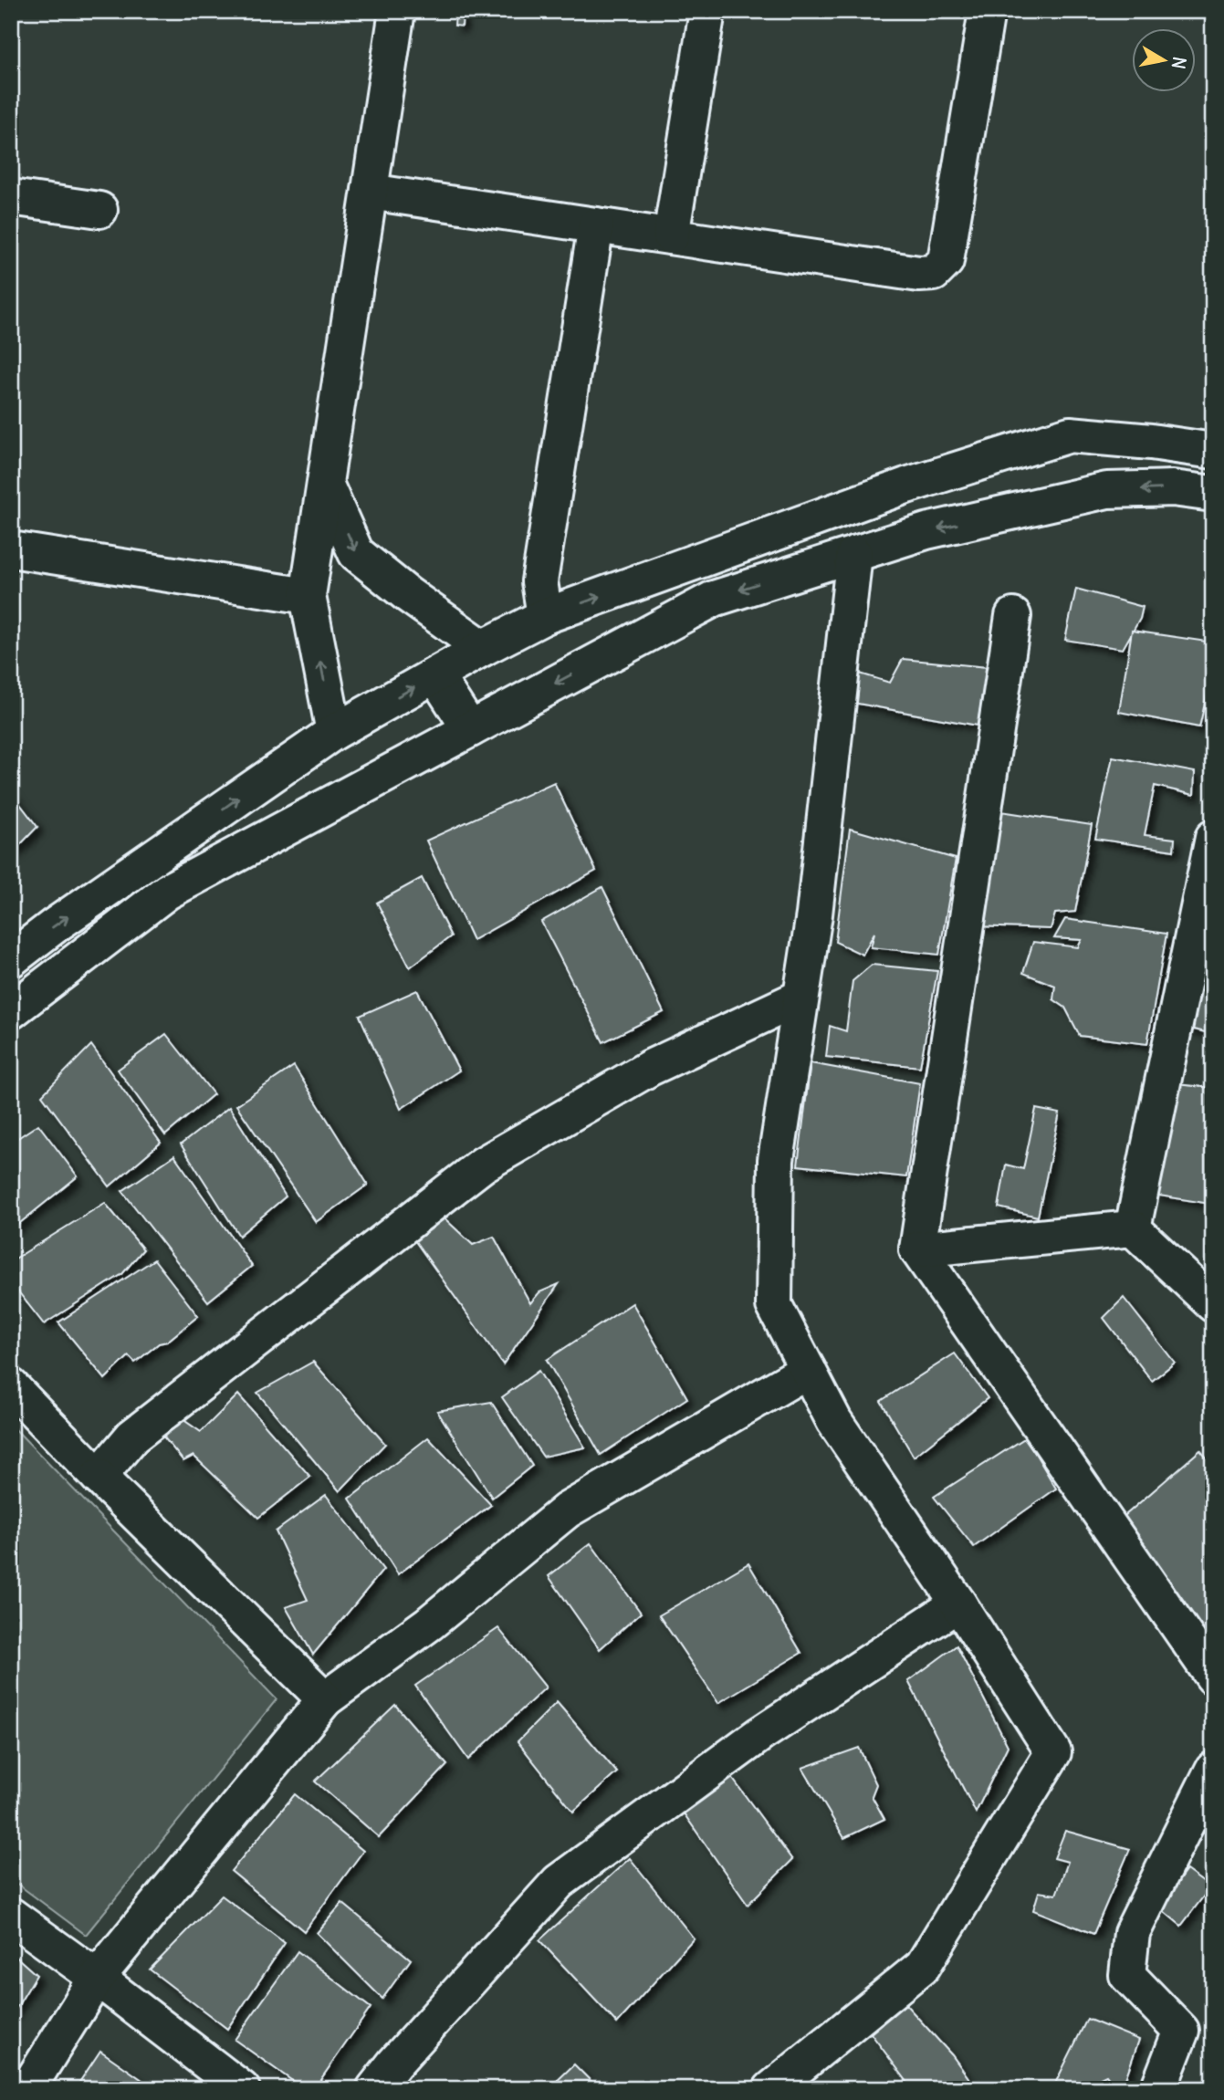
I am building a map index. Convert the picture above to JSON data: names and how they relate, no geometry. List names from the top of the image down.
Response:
{
  "north": "right"
}
